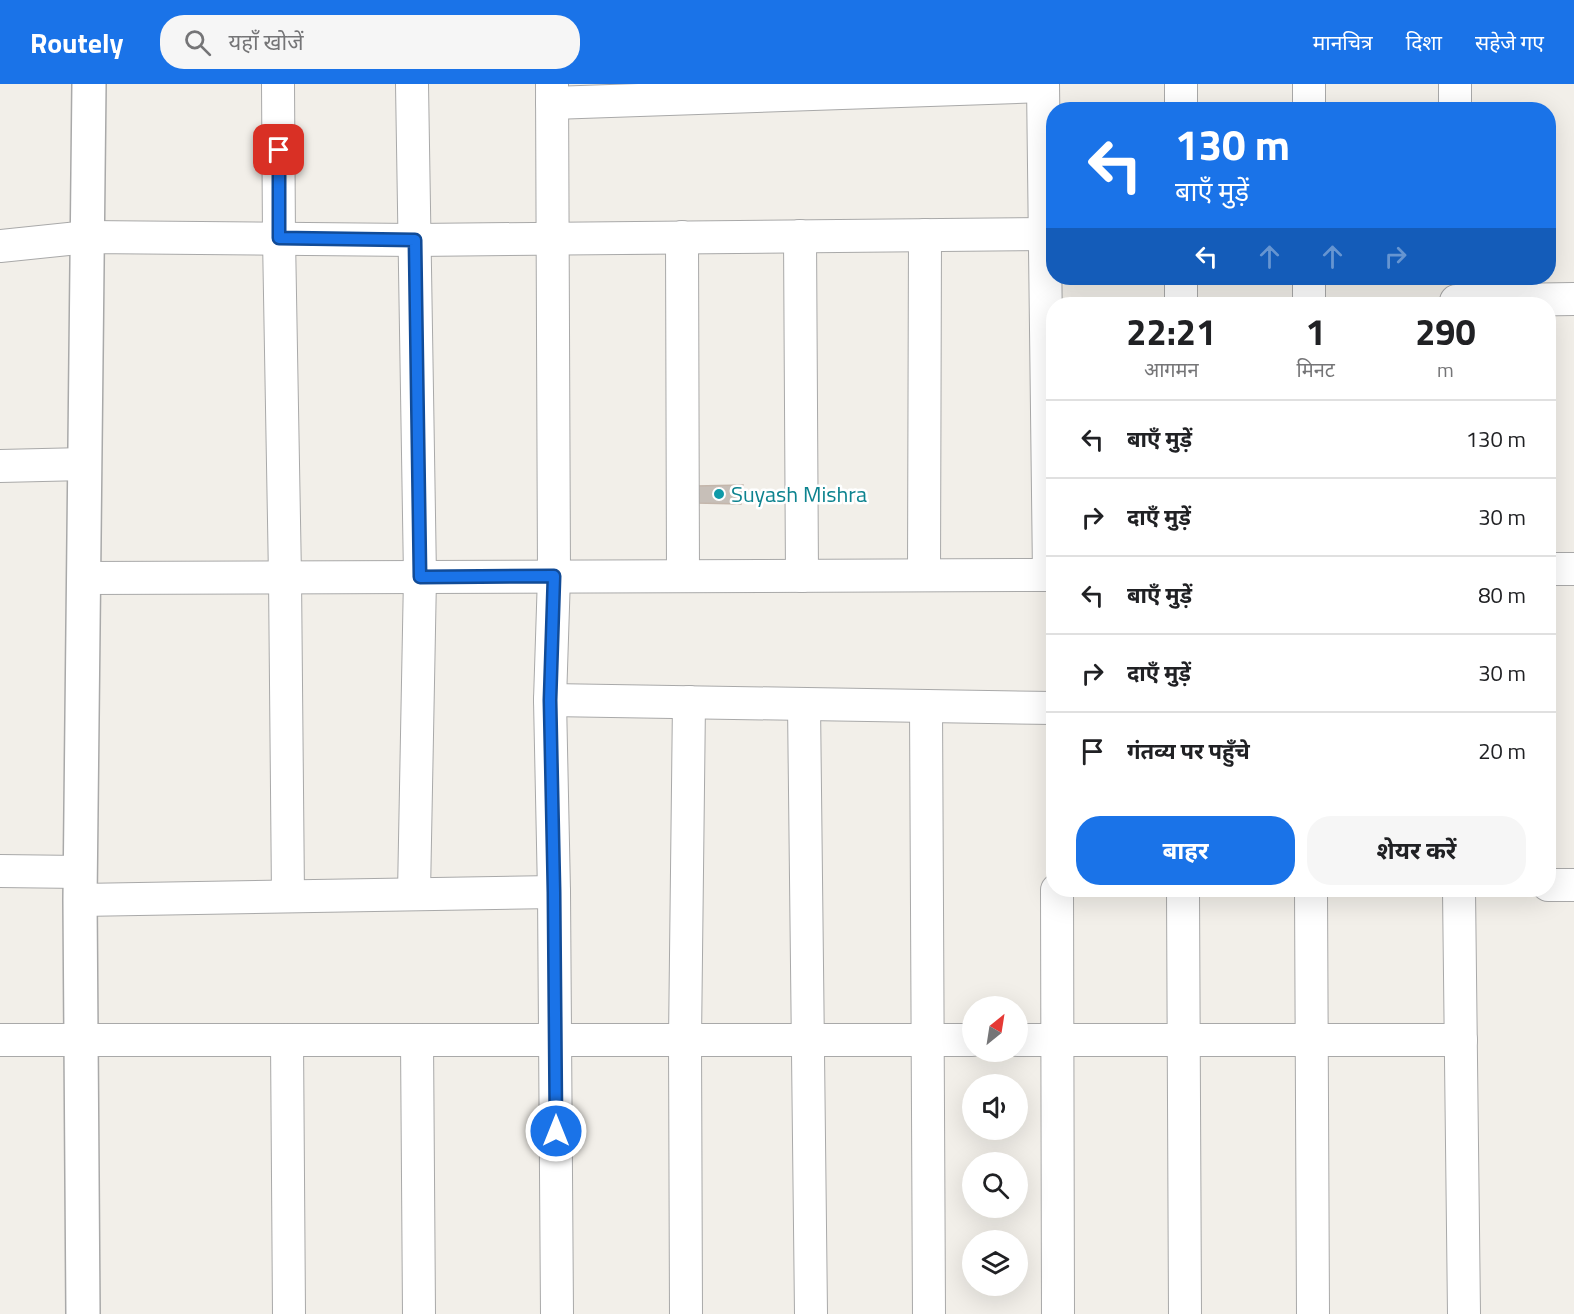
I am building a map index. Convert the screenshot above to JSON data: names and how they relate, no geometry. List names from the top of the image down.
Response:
{
  "places": ["Suyash Mishra"],
  "north": "top right",
  "page": {
    "header": "Routely",
    "search": "यहाँ खोजें",
    "nav": ["मानचित्र", "दिशा", "सहेजे गए"],
    "turn": ["130 m", "बाएँ मुड़ें"],
    "eta": [
      "22:21",
      "आगमन",
      "1",
      "मिनट",
      "290",
      "m"
    ],
    "list": [
      {
        "name": "बाएँ मुड़ें",
        "value": "130 m"
      },
      {
        "name": "दाएँ मुड़ें",
        "value": "30 m"
      },
      {
        "name": "बाएँ मुड़ें",
        "value": "80 m"
      },
      {
        "name": "दाएँ मुड़ें",
        "value": "30 m"
      },
      {
        "name": "गंतव्य पर पहुँचे",
        "value": "20 m"
      }
    ],
    "buttons": ["बाहर", "शेयर करें"]
  }
}
